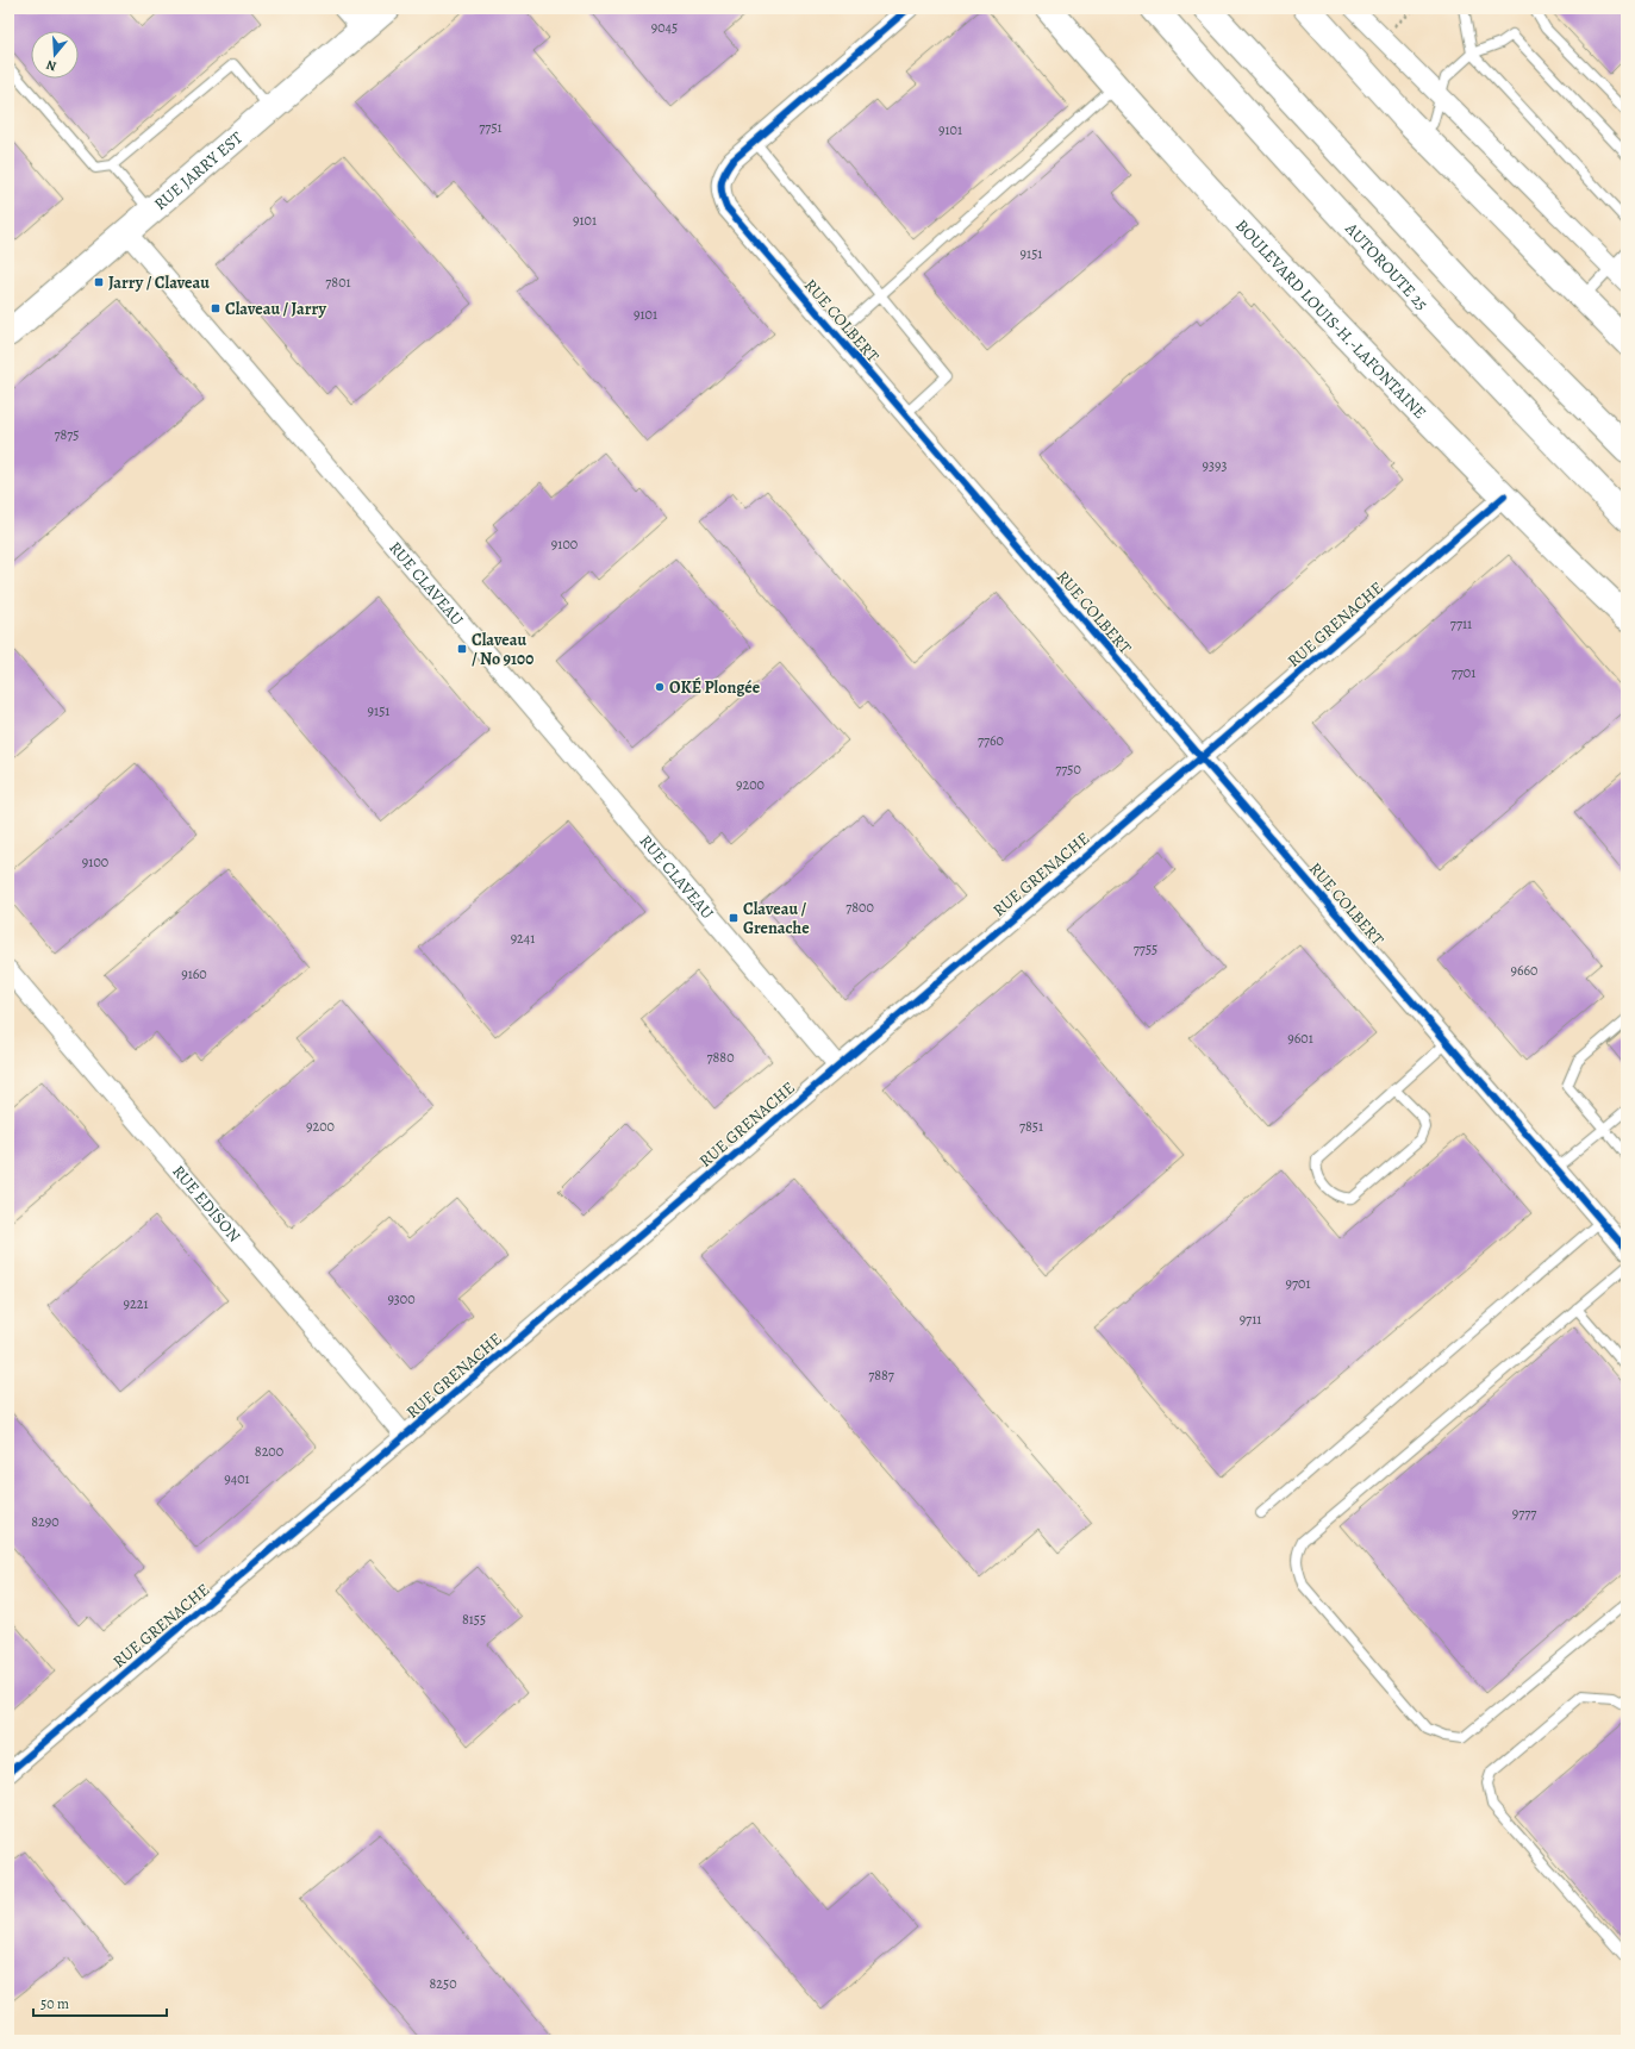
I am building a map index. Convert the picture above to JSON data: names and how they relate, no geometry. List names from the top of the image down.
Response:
{
  "streets": {
    "main road": ["RUE JARRY EST", "AUTOROUTE 25", "BOULEVARD LOUIS-H.-LAFONTAINE"],
    "street": [
      "RUE COLBERT",
      "RUE CLAVEAU",
      "RUE GRENACHE",
      "RUE EDISON"
    ]
  },
  "crossings": [
    ["RUE JARRY EST", "RUE CLAVEAU"],
    ["BOULEVARD LOUIS-H.-LAFONTAINE", "RUE GRENACHE"],
    ["RUE COLBERT", "RUE GRENACHE"],
    ["RUE CLAVEAU", "RUE GRENACHE"],
    ["RUE GRENACHE", "RUE EDISON"]
  ],
  "places": {
    "transit": [
      "Jarry / Claveau",
      "Claveau / Jarry",
      "Claveau / No 9100",
      "Claveau / Grenache"
    ],
    "other": ["OKÉ Plongée"]
  },
  "house_numbers": [
    "9045",
    "7751",
    "9101",
    "9101",
    "9151",
    "7801",
    "9101",
    "7875",
    "9393",
    "9100",
    "7711",
    "7701",
    "9151",
    "7760",
    "7750",
    "9200",
    "9100",
    "7800",
    "9241",
    "7755",
    "9660",
    "9160",
    "9601",
    "7880",
    "9200",
    "7851",
    "9701",
    "9300",
    "9221",
    "9711",
    "7887",
    "8200",
    "9401",
    "9777",
    "8290",
    "8155",
    "8250"
  ],
  "scale_bar": "50 m",
  "north": "bottom"
}
